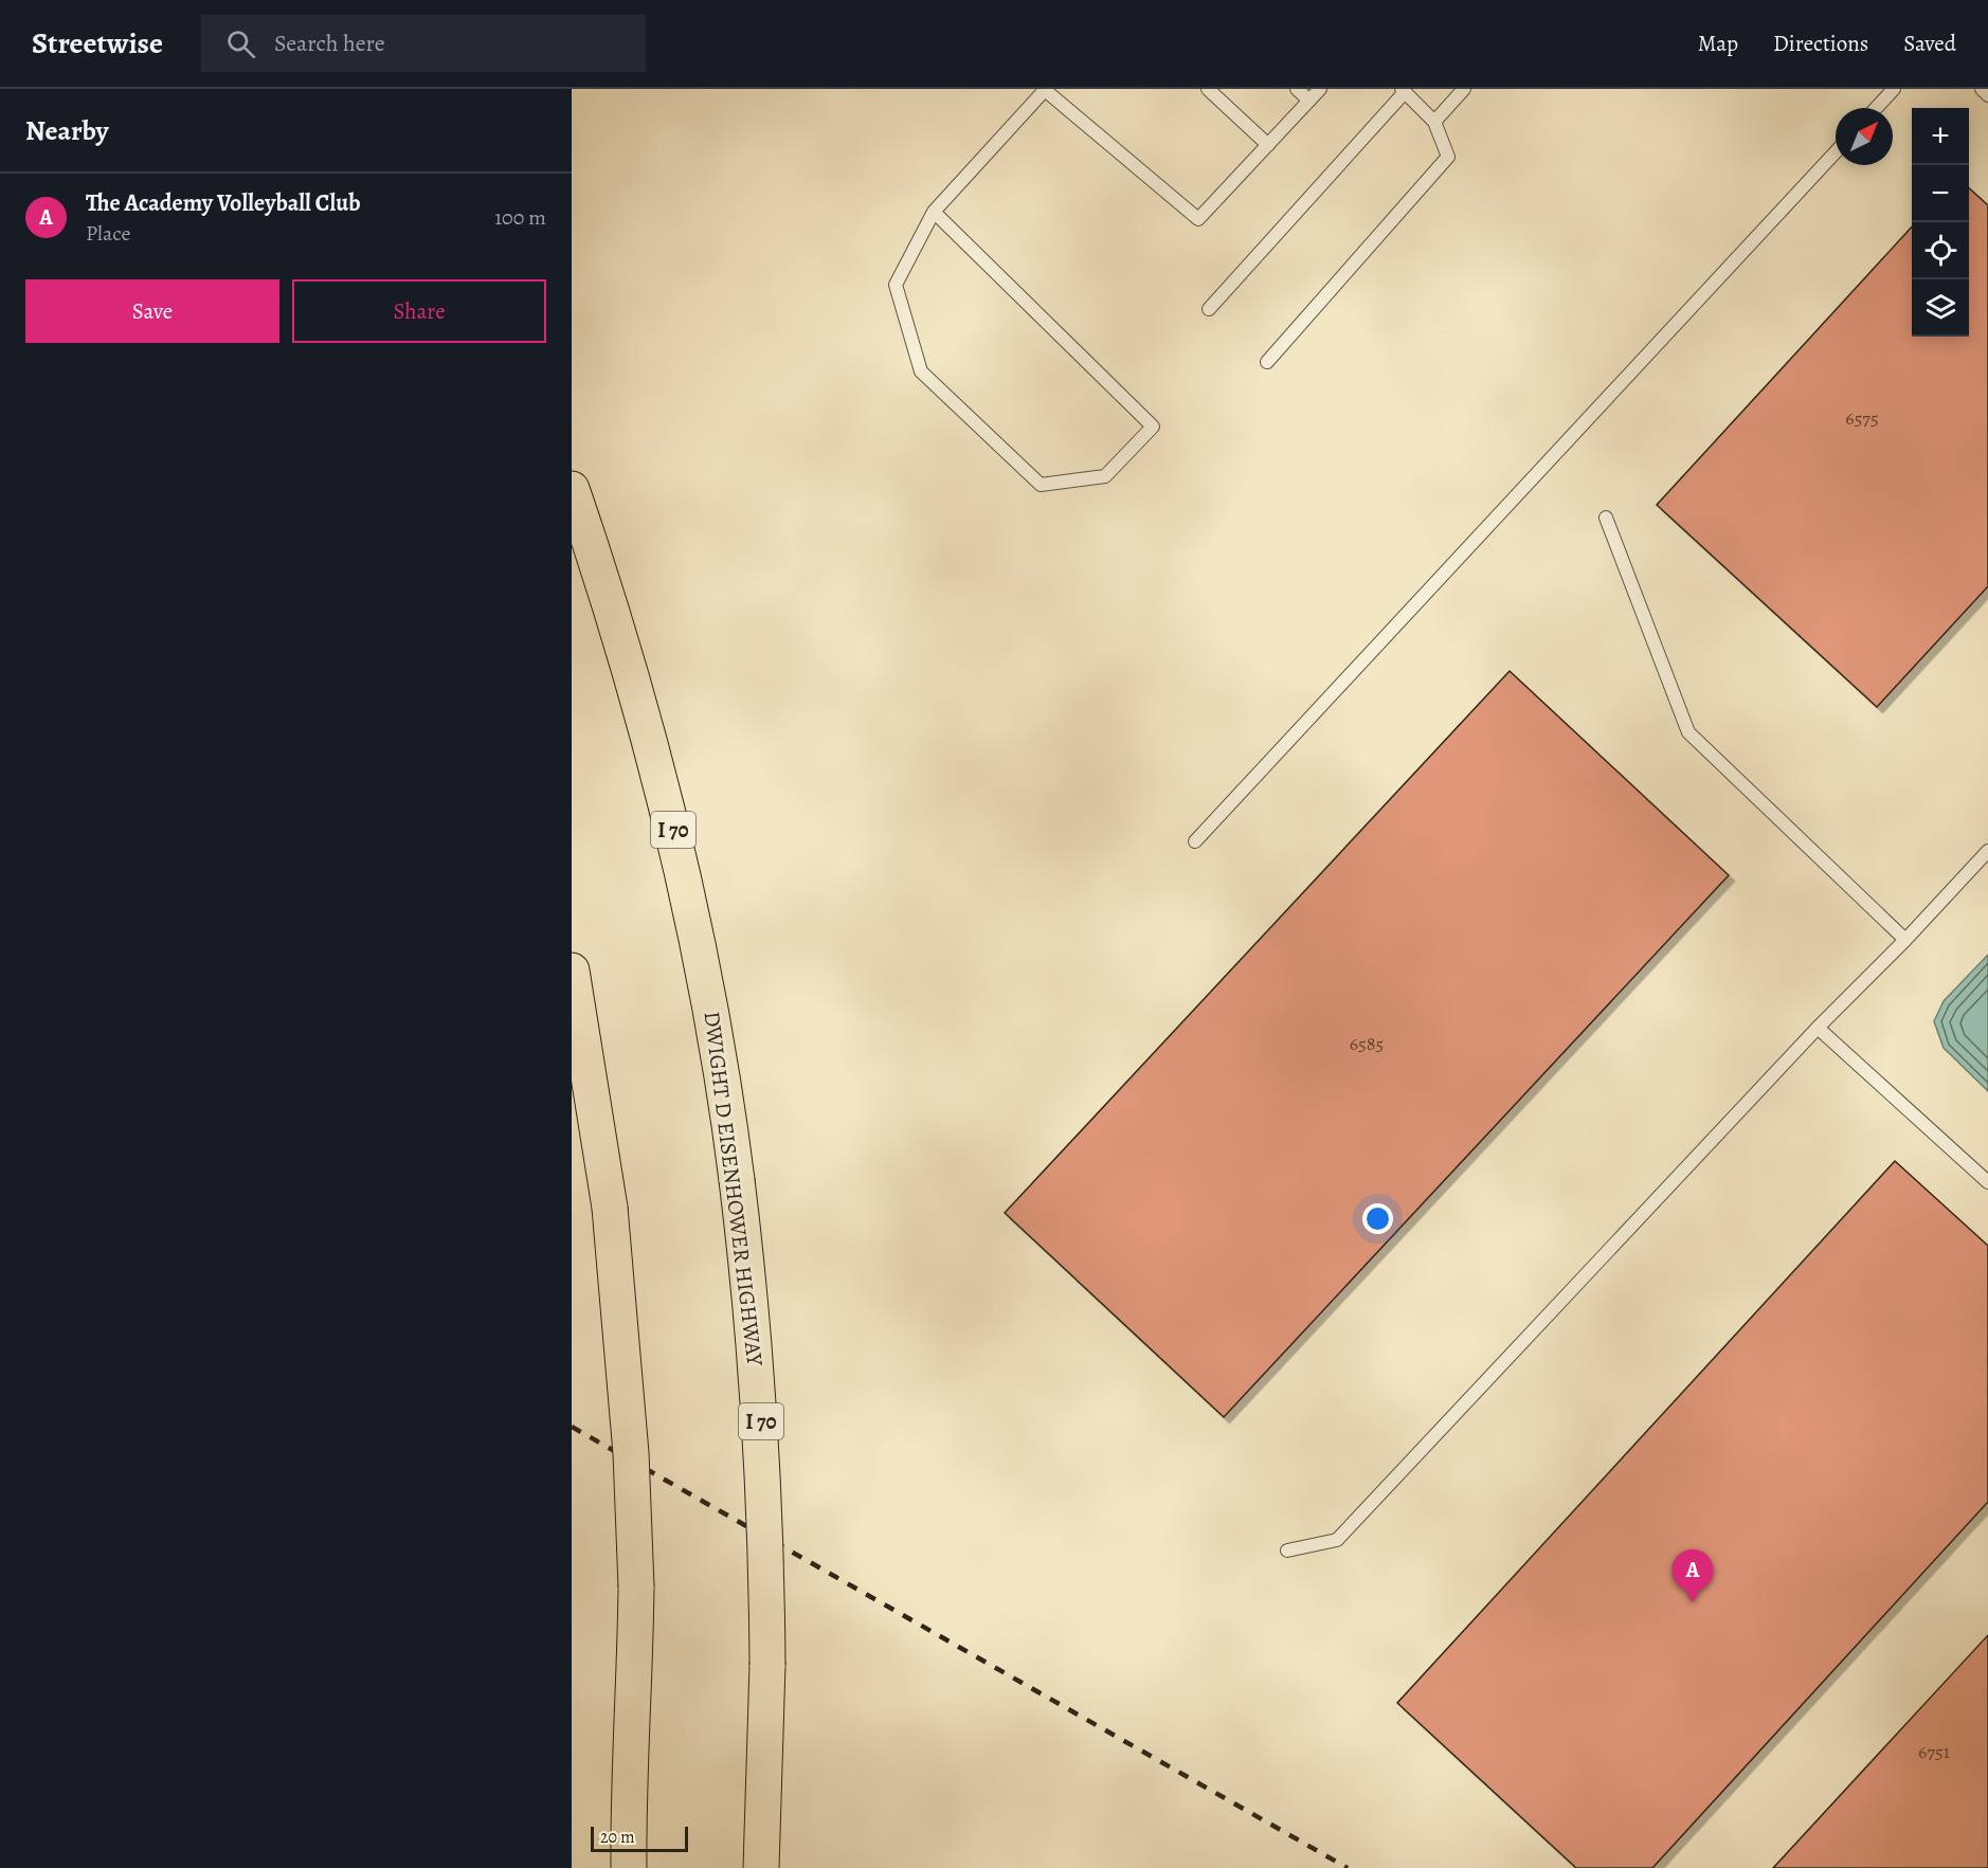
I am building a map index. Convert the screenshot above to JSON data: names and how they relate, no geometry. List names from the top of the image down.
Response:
{
  "streets": {
    "highway": ["I 70", "DWIGHT D EISENHOWER HIGHWAY"]
  },
  "house_numbers": ["6575", "6585", "6751"],
  "scale_bar": "20 m",
  "north": "top right",
  "page": {
    "header": "Streetwise",
    "search": "Search here",
    "nav": ["Map", "Directions", "Saved"],
    "heading": "Nearby",
    "map_buttons": ["+", "−"],
    "list": [
      {
        "mark": "A",
        "name": "The Academy Volleyball Club",
        "note": "Place",
        "value": "100 m"
      }
    ],
    "buttons": ["Save", "Share"],
    "pins": "A",
    "scale": "20 m"
  }
}
